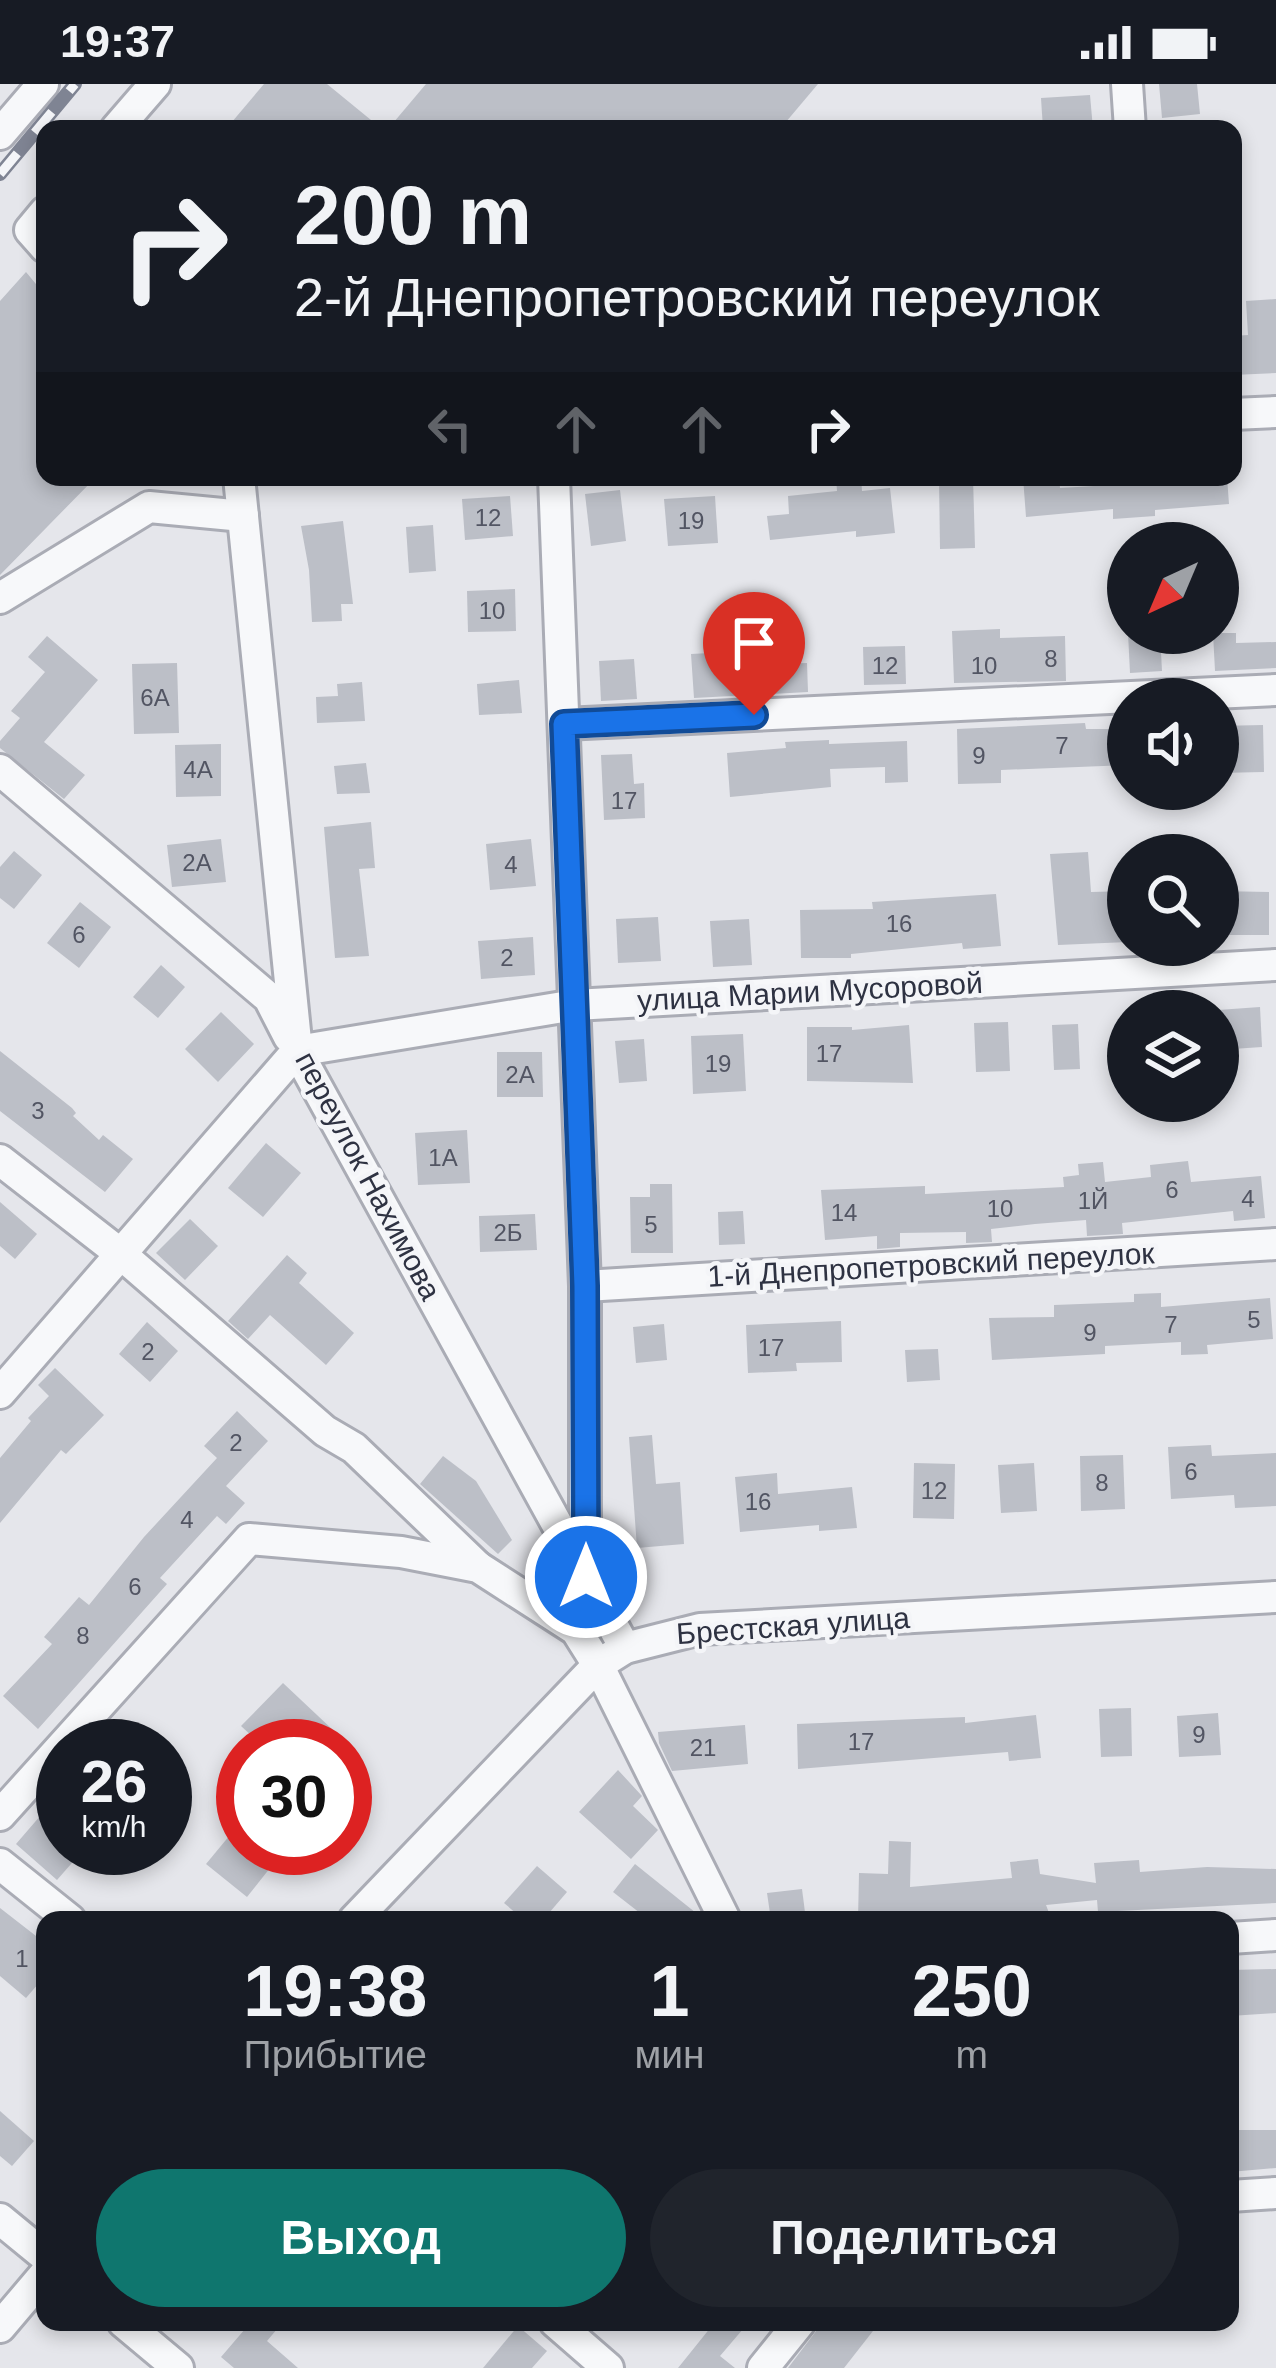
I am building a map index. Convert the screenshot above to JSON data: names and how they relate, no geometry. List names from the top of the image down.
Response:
{
  "streets": {
    "street": [
      "улица Марии Мусоровой",
      "переулок Нахимова",
      "1-й Днепропетровский переулок",
      "Брестская улица"
    ]
  },
  "crossings": [
    ["улица Марии Мусоровой", "переулок Нахимова"],
    ["переулок Нахимова", "Брестская улица"]
  ],
  "house_numbers": [
    "12",
    "19",
    "10",
    "8",
    "12",
    "10",
    "6А",
    "7",
    "9",
    "4А",
    "17",
    "2А",
    "4",
    "16",
    "6",
    "2",
    "17",
    "19",
    "2А",
    "3",
    "1А",
    "6",
    "4",
    "1Й",
    "10",
    "14",
    "5",
    "2Б",
    "5",
    "7",
    "9",
    "17",
    "2",
    "2",
    "6",
    "8",
    "12",
    "16",
    "4",
    "6",
    "8",
    "9",
    "17",
    "21",
    "1"
  ],
  "north": "bottom left",
  "page": {
    "status": "19:37",
    "turn": ["200 m", "2-й Днепропетровский переулок"],
    "speed": "26 km/h",
    "limit": "30",
    "eta": [
      "19:38",
      "Прибытие",
      "1",
      "мин",
      "250",
      "m"
    ],
    "buttons": ["Выход", "Поделиться"]
  }
}
